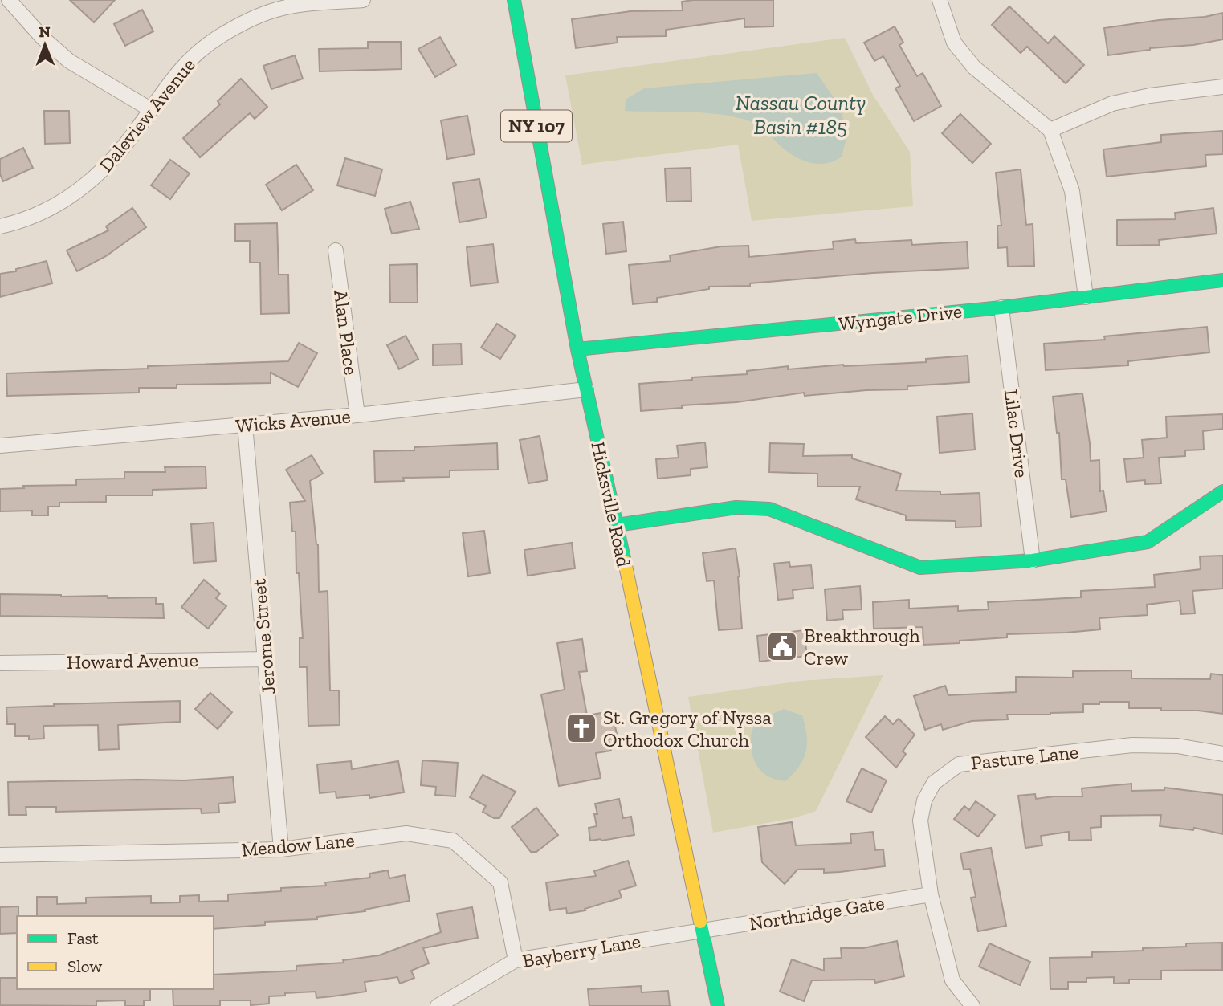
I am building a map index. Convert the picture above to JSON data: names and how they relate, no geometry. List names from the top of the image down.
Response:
{
  "streets": {
    "street": [
      "Daleview Avenue",
      "NY 107",
      "Wyngate Drive",
      "Alan Place",
      "Wicks Avenue",
      "Lilac Drive",
      "Hicksville Road",
      "Jerome Street",
      "Howard Avenue",
      "Pasture Lane",
      "Meadow Lane",
      "Northridge Gate",
      "Bayberry Lane"
    ]
  },
  "crossings": [
    ["Wyngate Drive", "Lilac Drive"],
    ["Wyngate Drive", "Hicksville Road"],
    ["Alan Place", "Wicks Avenue"],
    ["Wicks Avenue", "Hicksville Road"],
    ["Wicks Avenue", "Jerome Street"],
    ["Hicksville Road", "Northridge Gate"],
    ["Hicksville Road", "Bayberry Lane"],
    ["Jerome Street", "Howard Avenue"],
    ["Jerome Street", "Meadow Lane"],
    ["Pasture Lane", "Northridge Gate"],
    ["Meadow Lane", "Bayberry Lane"],
    ["Northridge Gate", "Bayberry Lane"]
  ],
  "water": ["Nassau County Basin #185"],
  "places": {
    "public building": ["Breakthrough Crew"],
    "church": ["St. Gregory of Nyssa Orthodox Church"]
  },
  "legend": ["Fast", "Slow"],
  "north": "top"
}
